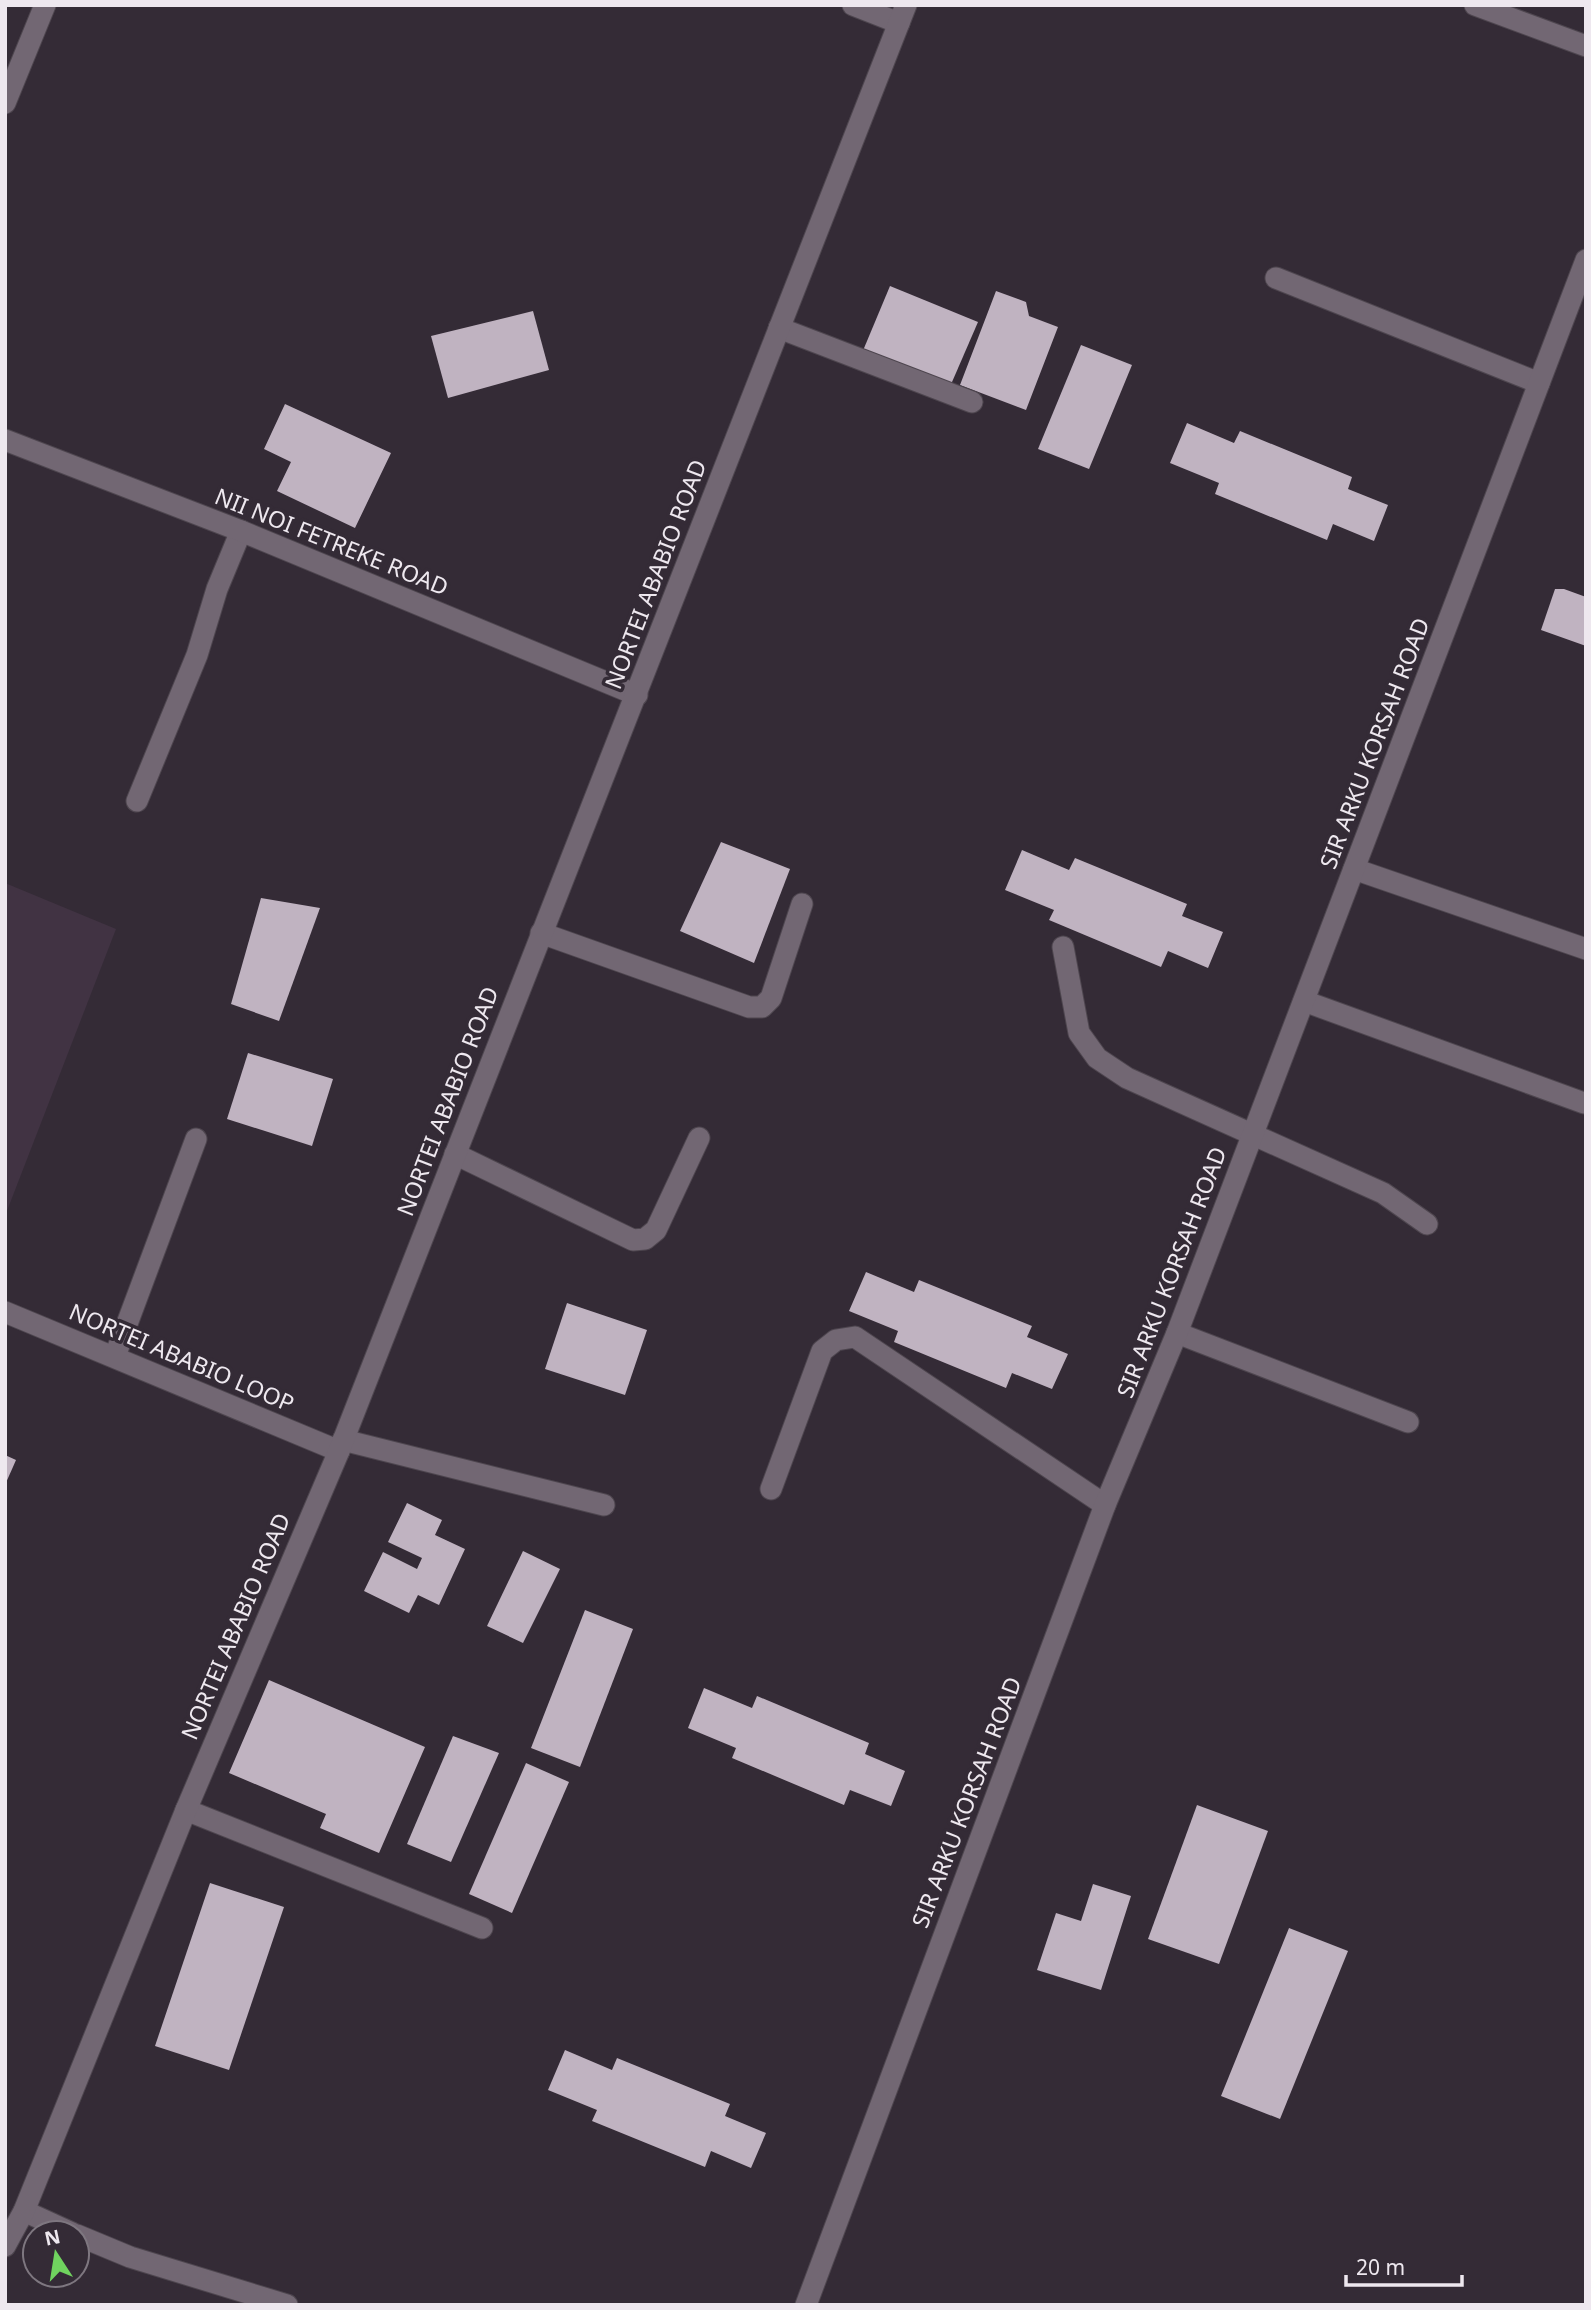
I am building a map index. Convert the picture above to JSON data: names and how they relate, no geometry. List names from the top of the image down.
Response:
{
  "streets": {
    "street": [
      "NII NOI FETREKE ROAD",
      "NORTEI ABABIO ROAD",
      "SIR ARKU KORSAH ROAD",
      "NORTEI ABABIO LOOP"
    ]
  },
  "crossings": [
    ["NII NOI FETREKE ROAD", "NORTEI ABABIO ROAD"],
    ["NORTEI ABABIO ROAD", "NORTEI ABABIO LOOP"]
  ],
  "scale_bar": "20 m",
  "north": "top"
}
